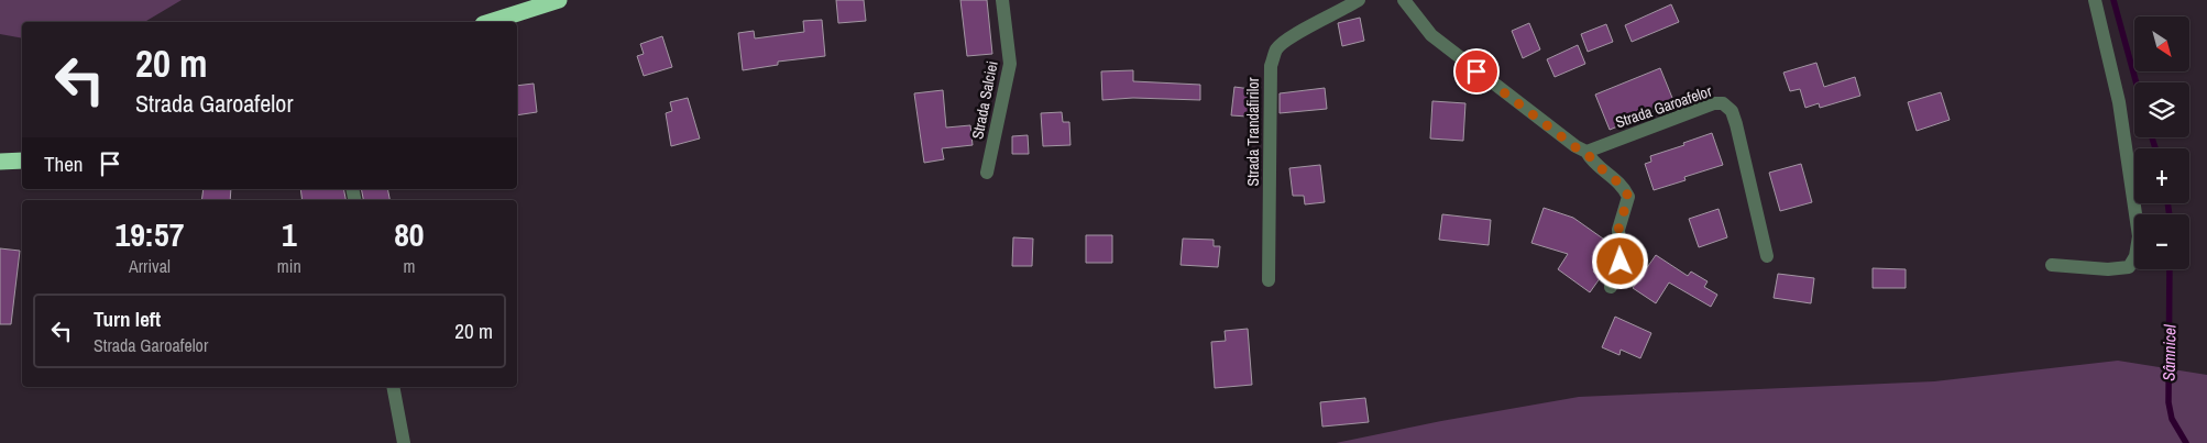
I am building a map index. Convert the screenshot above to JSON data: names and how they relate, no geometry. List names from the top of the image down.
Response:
{
  "streets": {
    "street": ["Strada Salciei", "Strada Garoafelor", "Strada Trandafirilor"]
  },
  "water": ["Sâmnicel"],
  "north": "bottom right",
  "page": {
    "map_buttons": ["+", "−"],
    "turn": ["20 m", "Strada Garoafelor"],
    "then": "Then",
    "eta": [
      "19:57",
      "Arrival",
      "1",
      "min",
      "80",
      "m"
    ],
    "list": [
      {
        "name": "Turn left",
        "note": "Strada Garoafelor",
        "value": "20 m"
      }
    ]
  }
}
